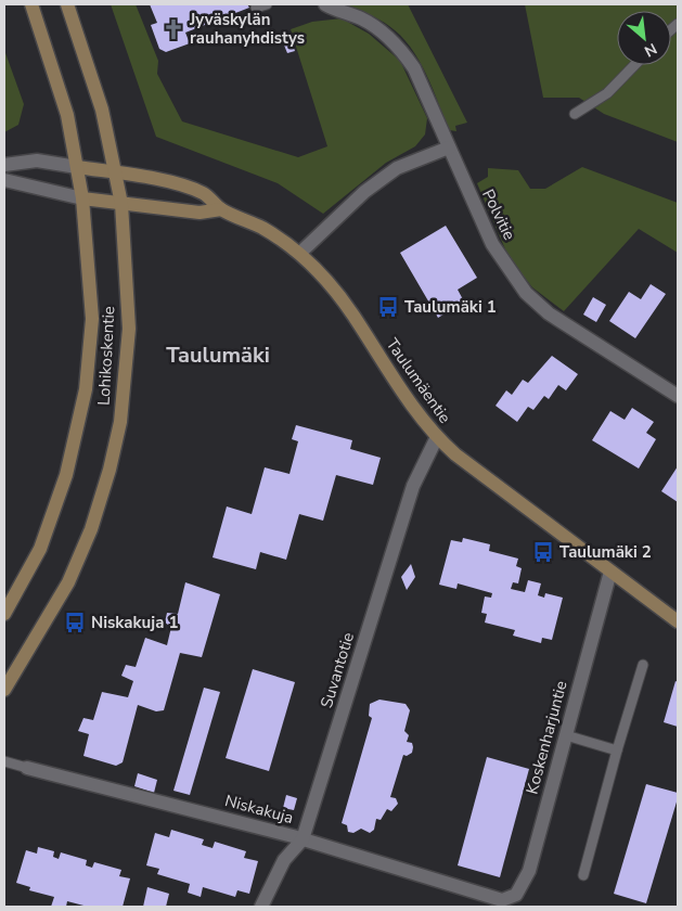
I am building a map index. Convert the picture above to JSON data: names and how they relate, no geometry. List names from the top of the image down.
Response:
{
  "streets": {
    "main road": ["Lohikoskentie", "Taulumäentie"],
    "street": [
      "Polvitie",
      "Suvantotie",
      "Koskenharjuntie",
      "Niskakuja"
    ]
  },
  "crossings": [
    ["Lohikoskentie", "Taulumäentie"],
    ["Taulumäentie", "Suvantotie"],
    ["Taulumäentie", "Koskenharjuntie"],
    ["Suvantotie", "Niskakuja"],
    ["Koskenharjuntie", "Niskakuja"]
  ],
  "districts": ["Taulumäki"],
  "places": {
    "church": ["Jyväskylän rauhanyhdistys"],
    "bus stop": ["Taulumäki 1", "Taulumäki 2", "Niskakuja 1"]
  },
  "north": "bottom right"
}
